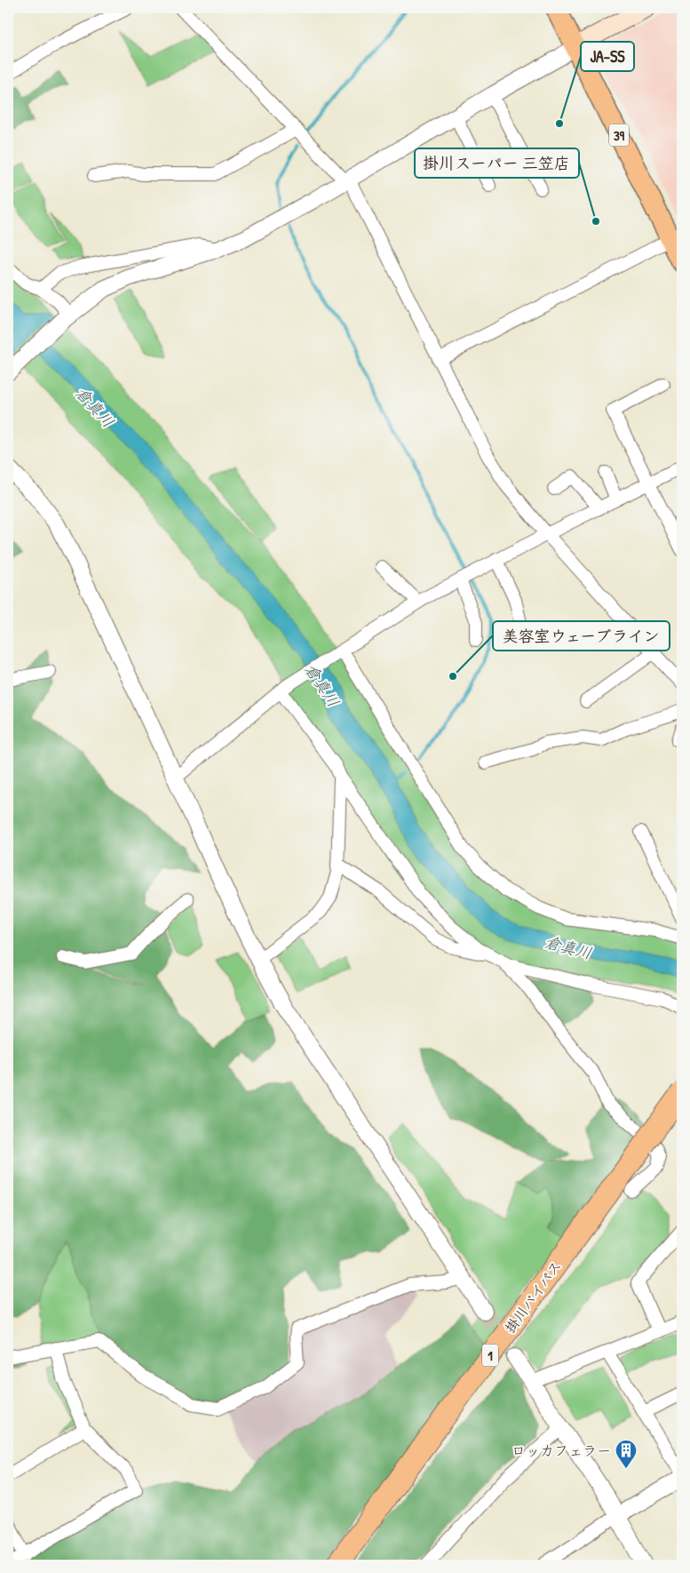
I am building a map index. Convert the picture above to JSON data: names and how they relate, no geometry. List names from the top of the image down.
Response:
{
  "streets": {
    "highway": ["掛川バイパス", "1"],
    "main road": ["39"]
  },
  "water": ["倉真川"],
  "places": {
    "other": ["JA-SS", "掛川スーパー 三笠店", "美容室ウェーブライン"],
    "building": ["ロッカフェラー"]
  }
}
